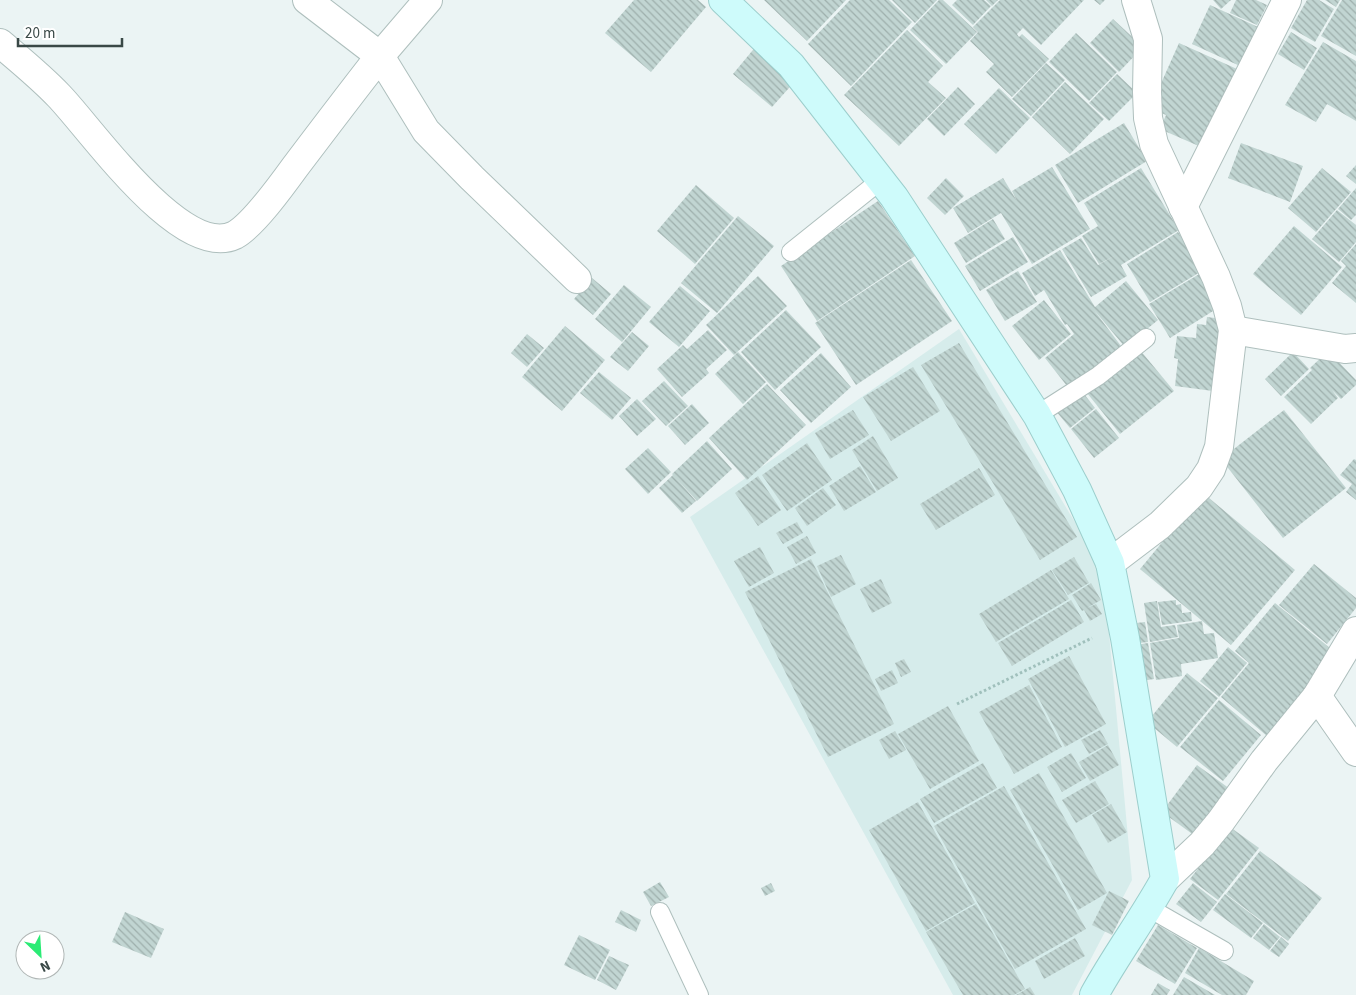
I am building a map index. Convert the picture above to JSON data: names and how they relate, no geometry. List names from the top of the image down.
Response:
{
  "scale_bar": "20 m",
  "north": "bottom right"
}
